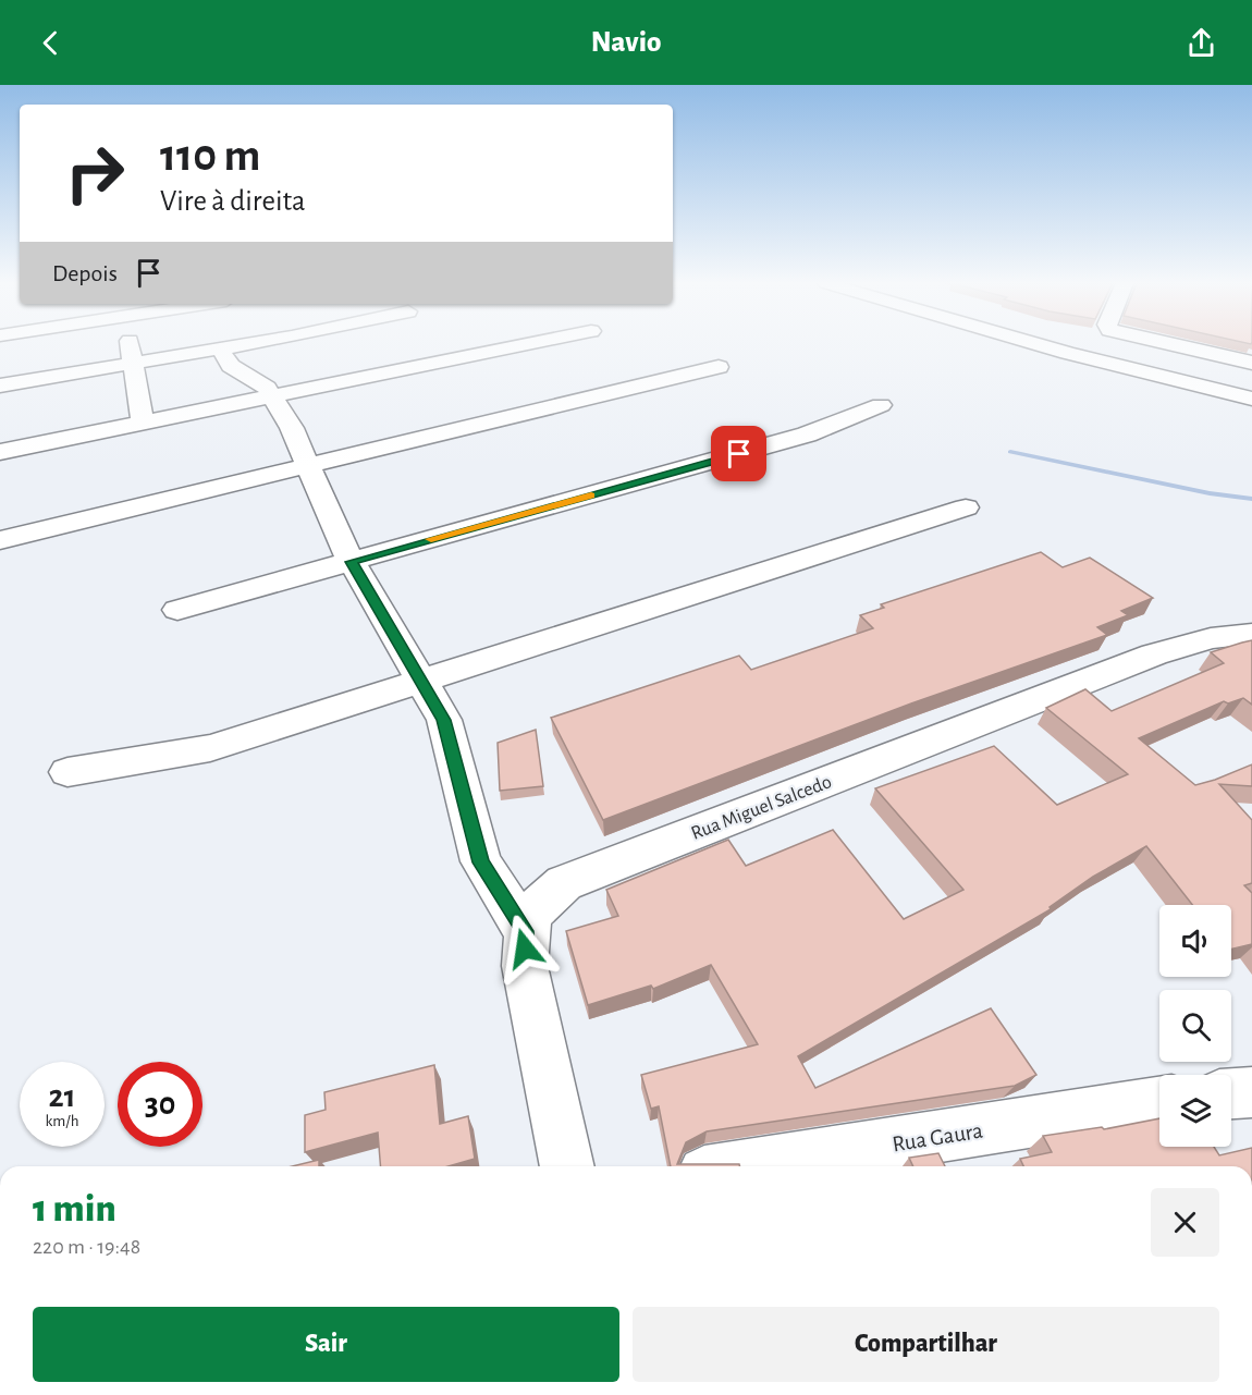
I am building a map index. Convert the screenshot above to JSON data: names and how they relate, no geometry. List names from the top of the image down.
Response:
{
  "streets": {
    "street": ["Rua Miguel Salcedo", "Rua Gaura"]
  },
  "page": {
    "header": "Navio",
    "turn": ["110 m", "Vire à direita"],
    "then": "Depois",
    "speed": "21 km/h",
    "limit": "30",
    "heading": ["1 min", "220 m · 19:48"],
    "buttons": ["Sair", "Compartilhar"]
  }
}
